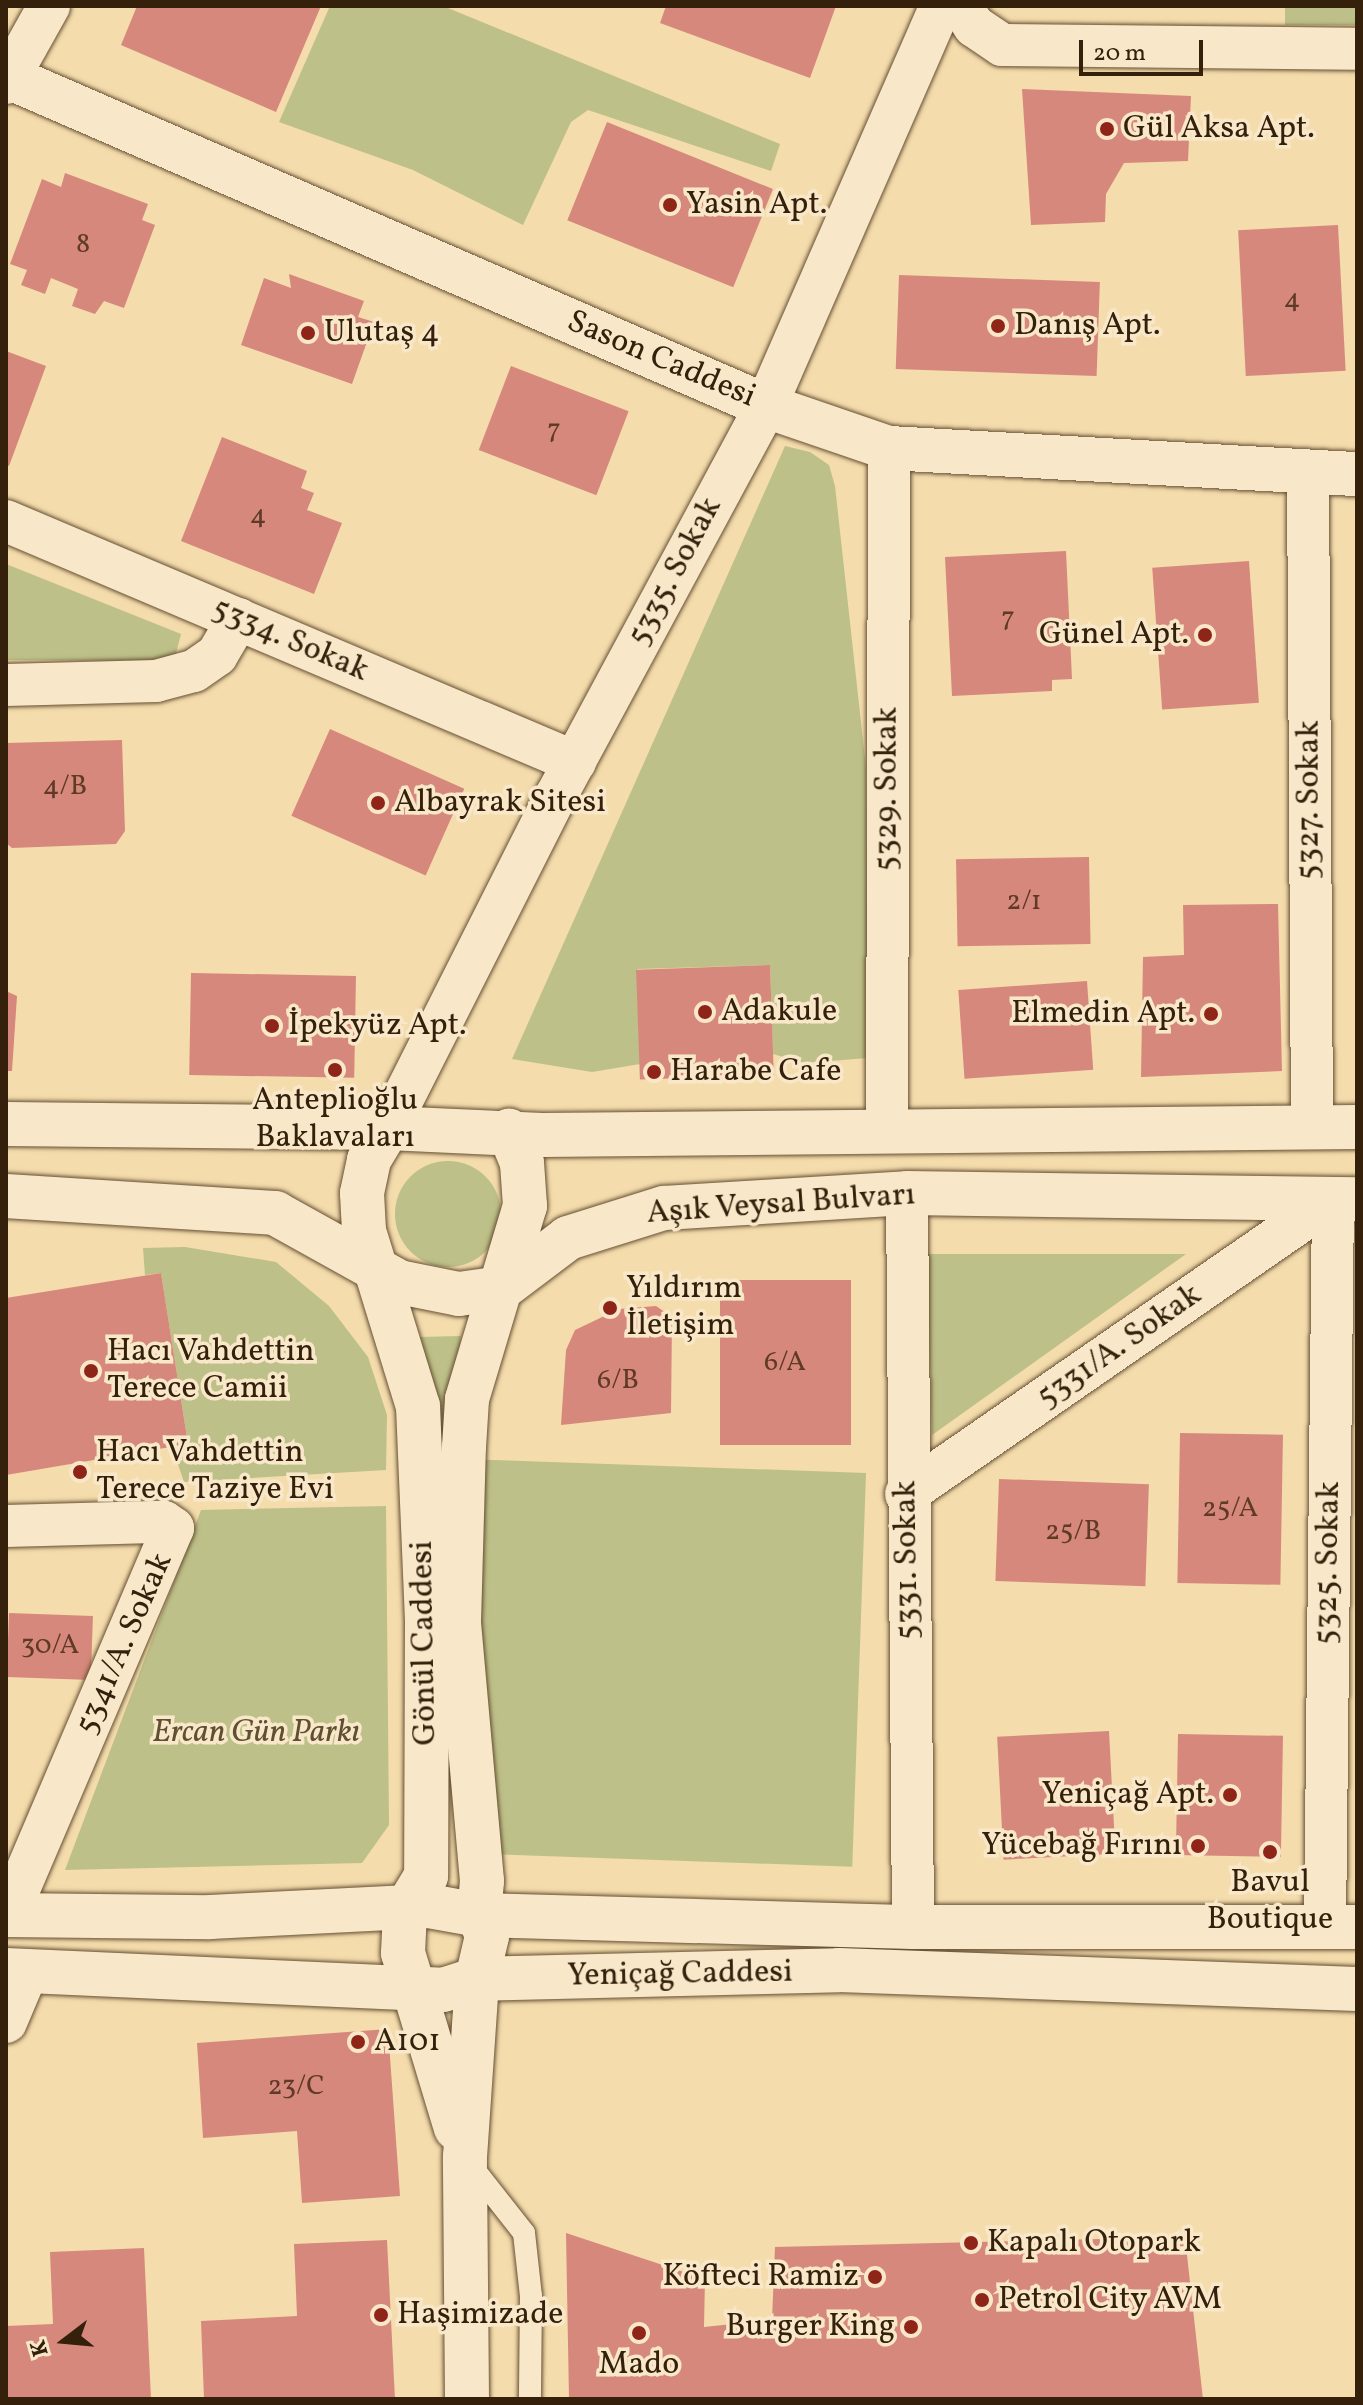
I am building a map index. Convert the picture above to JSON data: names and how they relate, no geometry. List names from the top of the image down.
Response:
{
  "streets": {
    "street": [
      "Sason Caddesi",
      "5335. Sokak",
      "5334. Sokak",
      "5329. Sokak",
      "5327. Sokak",
      "Aşık Veysal Bulvarı",
      "5331/A. Sokak",
      "5331. Sokak",
      "5325. Sokak",
      "Gönül Caddesi",
      "5341/A. Sokak",
      "Yeniçağ Caddesi"
    ]
  },
  "crossings": [
    ["Sason Caddesi", "5335. Sokak"],
    ["Sason Caddesi", "5329. Sokak"],
    ["Sason Caddesi", "5327. Sokak"],
    ["5335. Sokak", "5334. Sokak"],
    ["5335. Sokak", "Aşık Veysal Bulvarı"],
    ["5335. Sokak", "Gönül Caddesi"],
    ["5329. Sokak", "Aşık Veysal Bulvarı"],
    ["5327. Sokak", "Aşık Veysal Bulvarı"],
    ["Aşık Veysal Bulvarı", "5331/A. Sokak"],
    ["Aşık Veysal Bulvarı", "5331. Sokak"],
    ["Aşık Veysal Bulvarı", "5325. Sokak"],
    ["Aşık Veysal Bulvarı", "Gönül Caddesi"],
    ["5331/A. Sokak", "5331. Sokak"],
    ["5331/A. Sokak", "5325. Sokak"],
    ["5331. Sokak", "Yeniçağ Caddesi"],
    ["5325. Sokak", "Yeniçağ Caddesi"],
    ["Gönül Caddesi", "Yeniçağ Caddesi"],
    ["5341/A. Sokak", "Yeniçağ Caddesi"]
  ],
  "parks": ["Ercan Gün Parkı"],
  "places": [
    "Gül Aksa Apt.",
    "Yasin Apt.",
    "Danış Apt.",
    "Ulutaş 4",
    "Günel Apt.",
    "Albayrak Sitesi",
    "Adakule",
    "Elmedin Apt.",
    "İpekyüz Apt.",
    "Anteplioğlu Baklavaları",
    "Harabe Cafe",
    "Yıldırım İletişim",
    "Hacı Vahdettin Terece Camii",
    "Hacı Vahdettin Terece Taziye Evi",
    "Yeniçağ Apt.",
    "Yücebağ Fırını",
    "Bavul Boutique",
    "A101",
    "Kapalı Otopark",
    "Köfteci Ramiz",
    "Petrol City AVM",
    "Haşimizade",
    "Burger King",
    "Mado"
  ],
  "house_numbers": [
    "8",
    "4",
    "7",
    "4",
    "7",
    "4/B",
    "2/1",
    "6/A",
    "6/B",
    "25/A",
    "25/B",
    "30/A",
    "23/C"
  ],
  "scale_bar": "20 m",
  "north": "left"
}
